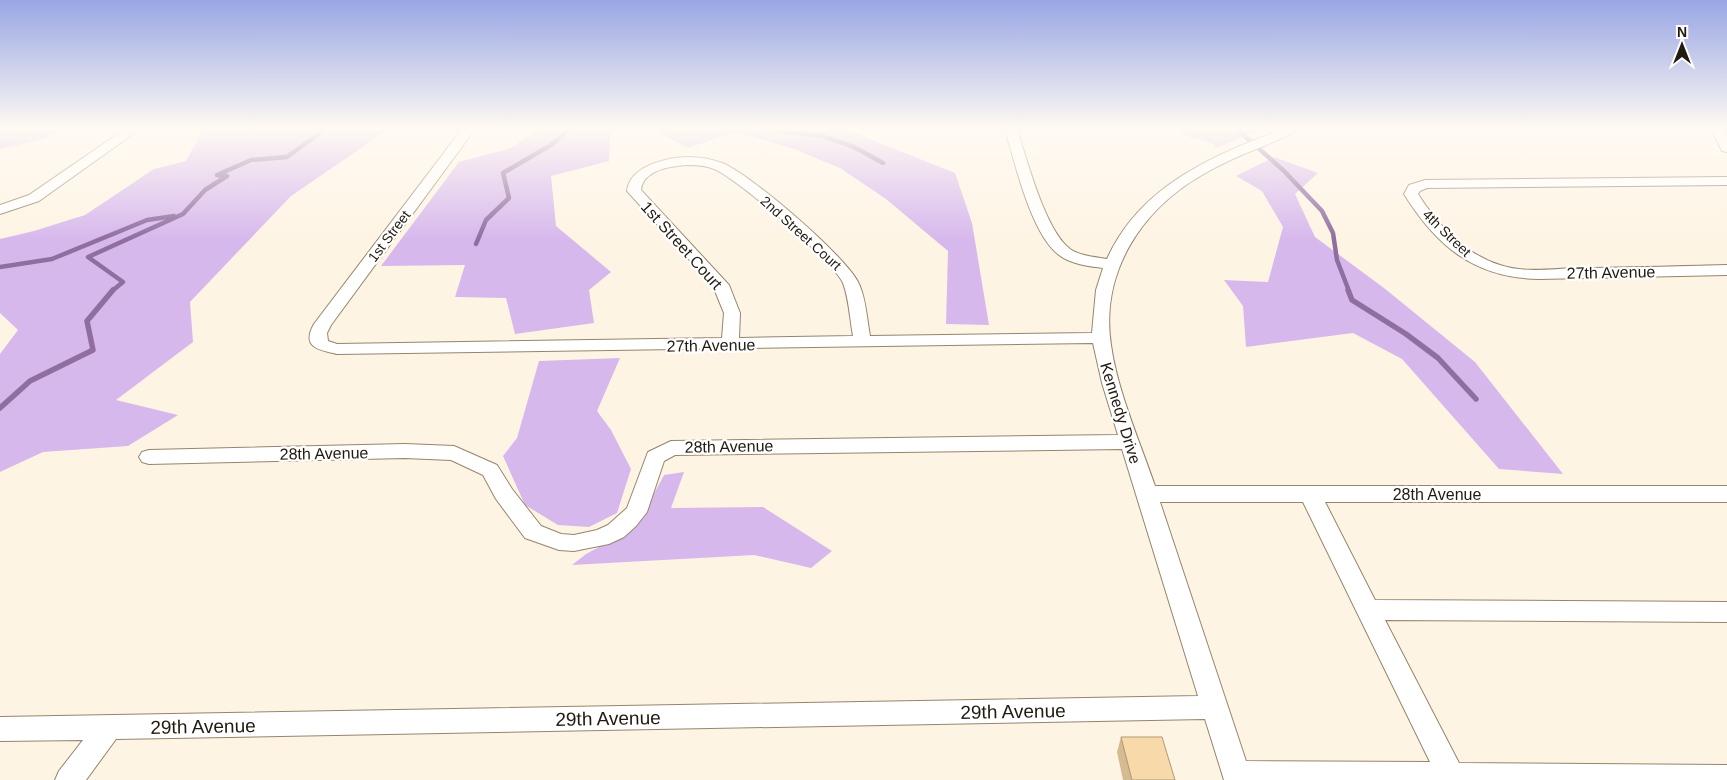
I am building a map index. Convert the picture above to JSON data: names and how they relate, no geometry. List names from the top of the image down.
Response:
{
  "streets": {
    "street": [
      "2nd Street Court",
      "4th Street",
      "1st Street",
      "1st Street Court",
      "27th Avenue",
      "Kennedy Drive",
      "28th Avenue",
      "29th Avenue"
    ]
  },
  "crossings": [
    ["2nd Street Court", "27th Avenue"],
    ["4th Street", "27th Avenue"],
    ["1st Street", "27th Avenue"],
    ["1st Street Court", "27th Avenue"],
    ["27th Avenue", "Kennedy Drive"],
    ["Kennedy Drive", "28th Avenue"],
    ["Kennedy Drive", "29th Avenue"]
  ],
  "north": "top"
}
